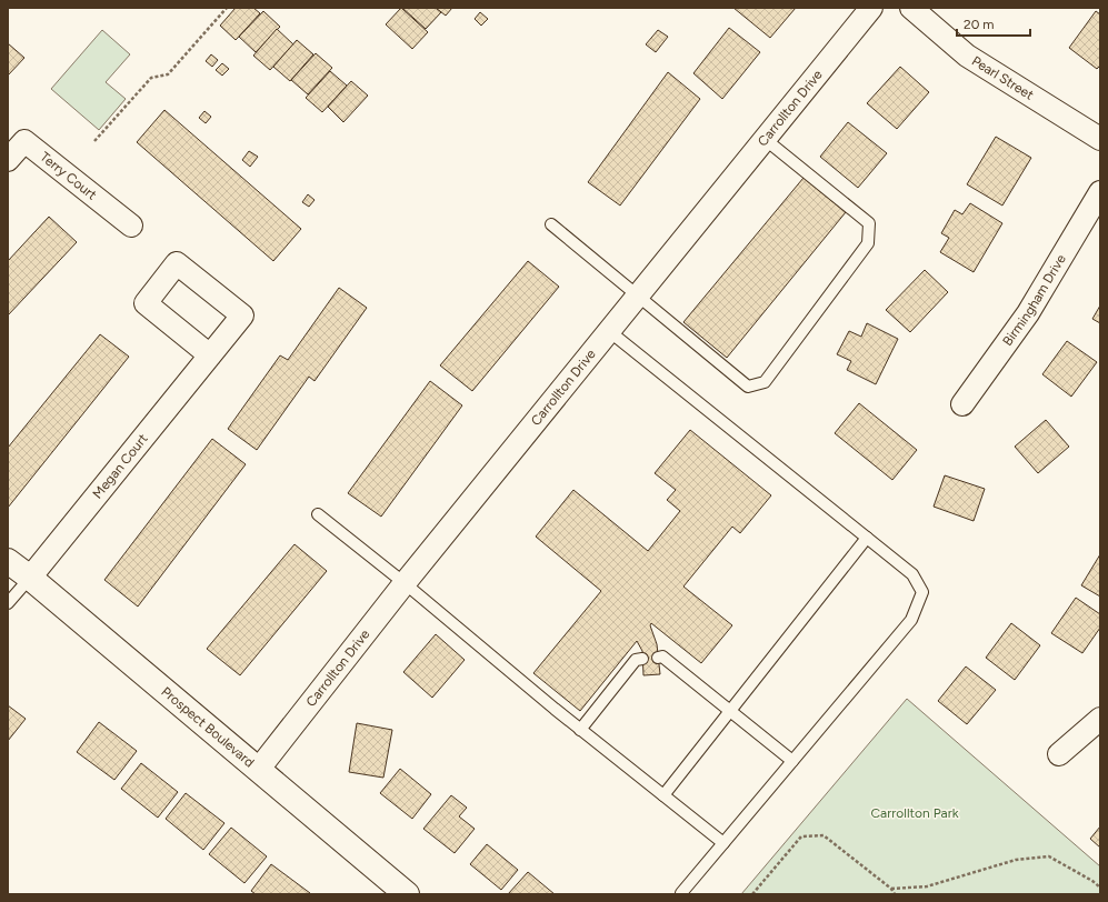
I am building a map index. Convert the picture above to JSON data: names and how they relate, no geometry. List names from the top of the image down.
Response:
{
  "streets": {
    "street": [
      "Pearl Street",
      "Carrollton Drive",
      "Terry Court",
      "Birmingham Drive",
      "Megan Court",
      "Prospect Boulevard"
    ]
  },
  "crossings": [
    ["Carrollton Drive", "Prospect Boulevard"],
    ["Megan Court", "Prospect Boulevard"]
  ],
  "parks": ["Carrollton Park"],
  "scale_bar": "20 m"
}
